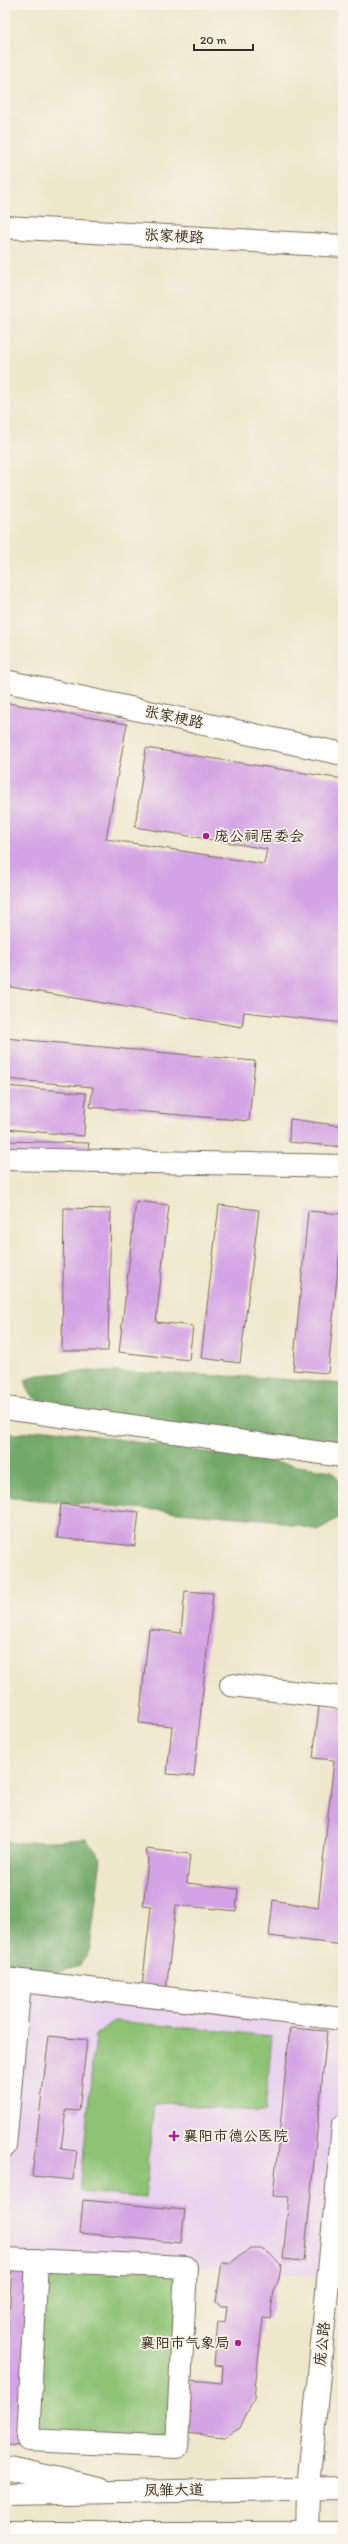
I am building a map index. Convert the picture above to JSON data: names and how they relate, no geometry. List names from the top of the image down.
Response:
{
  "streets": {
    "street": ["张家梗路", "庞公路", "凤雏大道"]
  },
  "crossings": [
    ["庞公路", "凤雏大道"]
  ],
  "places": {
    "other": ["庞公祠居委会", "襄阳市气象局"],
    "health": ["襄阳市德公医院"]
  },
  "scale_bar": "20 m"
}
